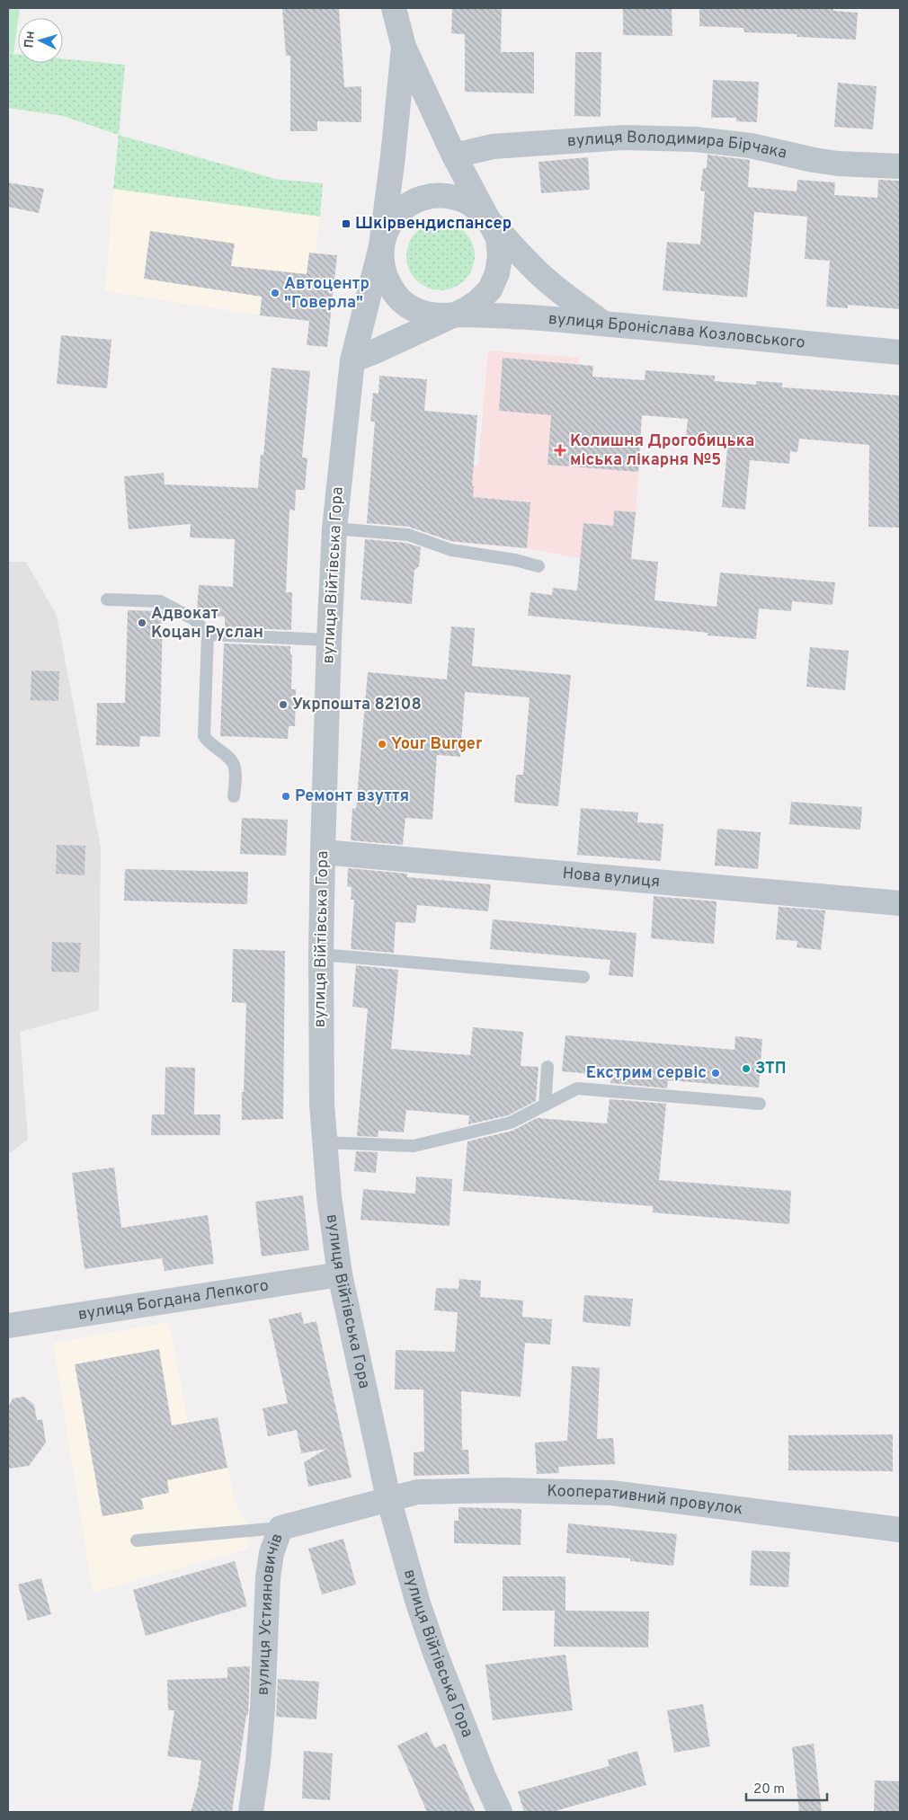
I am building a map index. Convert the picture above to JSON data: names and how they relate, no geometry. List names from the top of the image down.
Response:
{
  "streets": {
    "street": [
      "вулиця Володимира Бірчака",
      "вулиця Броніслава Козловського",
      "вулиця Війтівська Гора",
      "Нова вулиця",
      "вулиця Богдана Лепкого",
      "Кооперативний провулок",
      "вулиця Устияновичів"
    ]
  },
  "crossings": [
    ["вулиця Володимира Бірчака", "вулиця Війтівська Гора"],
    ["вулиця Броніслава Козловського", "вулиця Війтівська Гора"],
    ["вулиця Війтівська Гора", "Нова вулиця"],
    ["вулиця Війтівська Гора", "вулиця Богдана Лепкого"],
    ["вулиця Війтівська Гора", "Кооперативний провулок"],
    ["вулиця Війтівська Гора", "вулиця Устияновичів"],
    ["Кооперативний провулок", "вулиця Устияновичів"]
  ],
  "places": {
    "transit": ["Шкірвендиспансер"],
    "other": [
      "Автоцентр \"Говерла\"",
      "Адвокат Коцан Руслан",
      "Укрпошта 82108",
      "Your Burger",
      "Ремонт взуття",
      "ЗТП",
      "Екстрим сервіс"
    ],
    "health": ["Колишня Дрогобицька міська лікарня №5"]
  },
  "scale_bar": "20 m",
  "north": "left"
}
